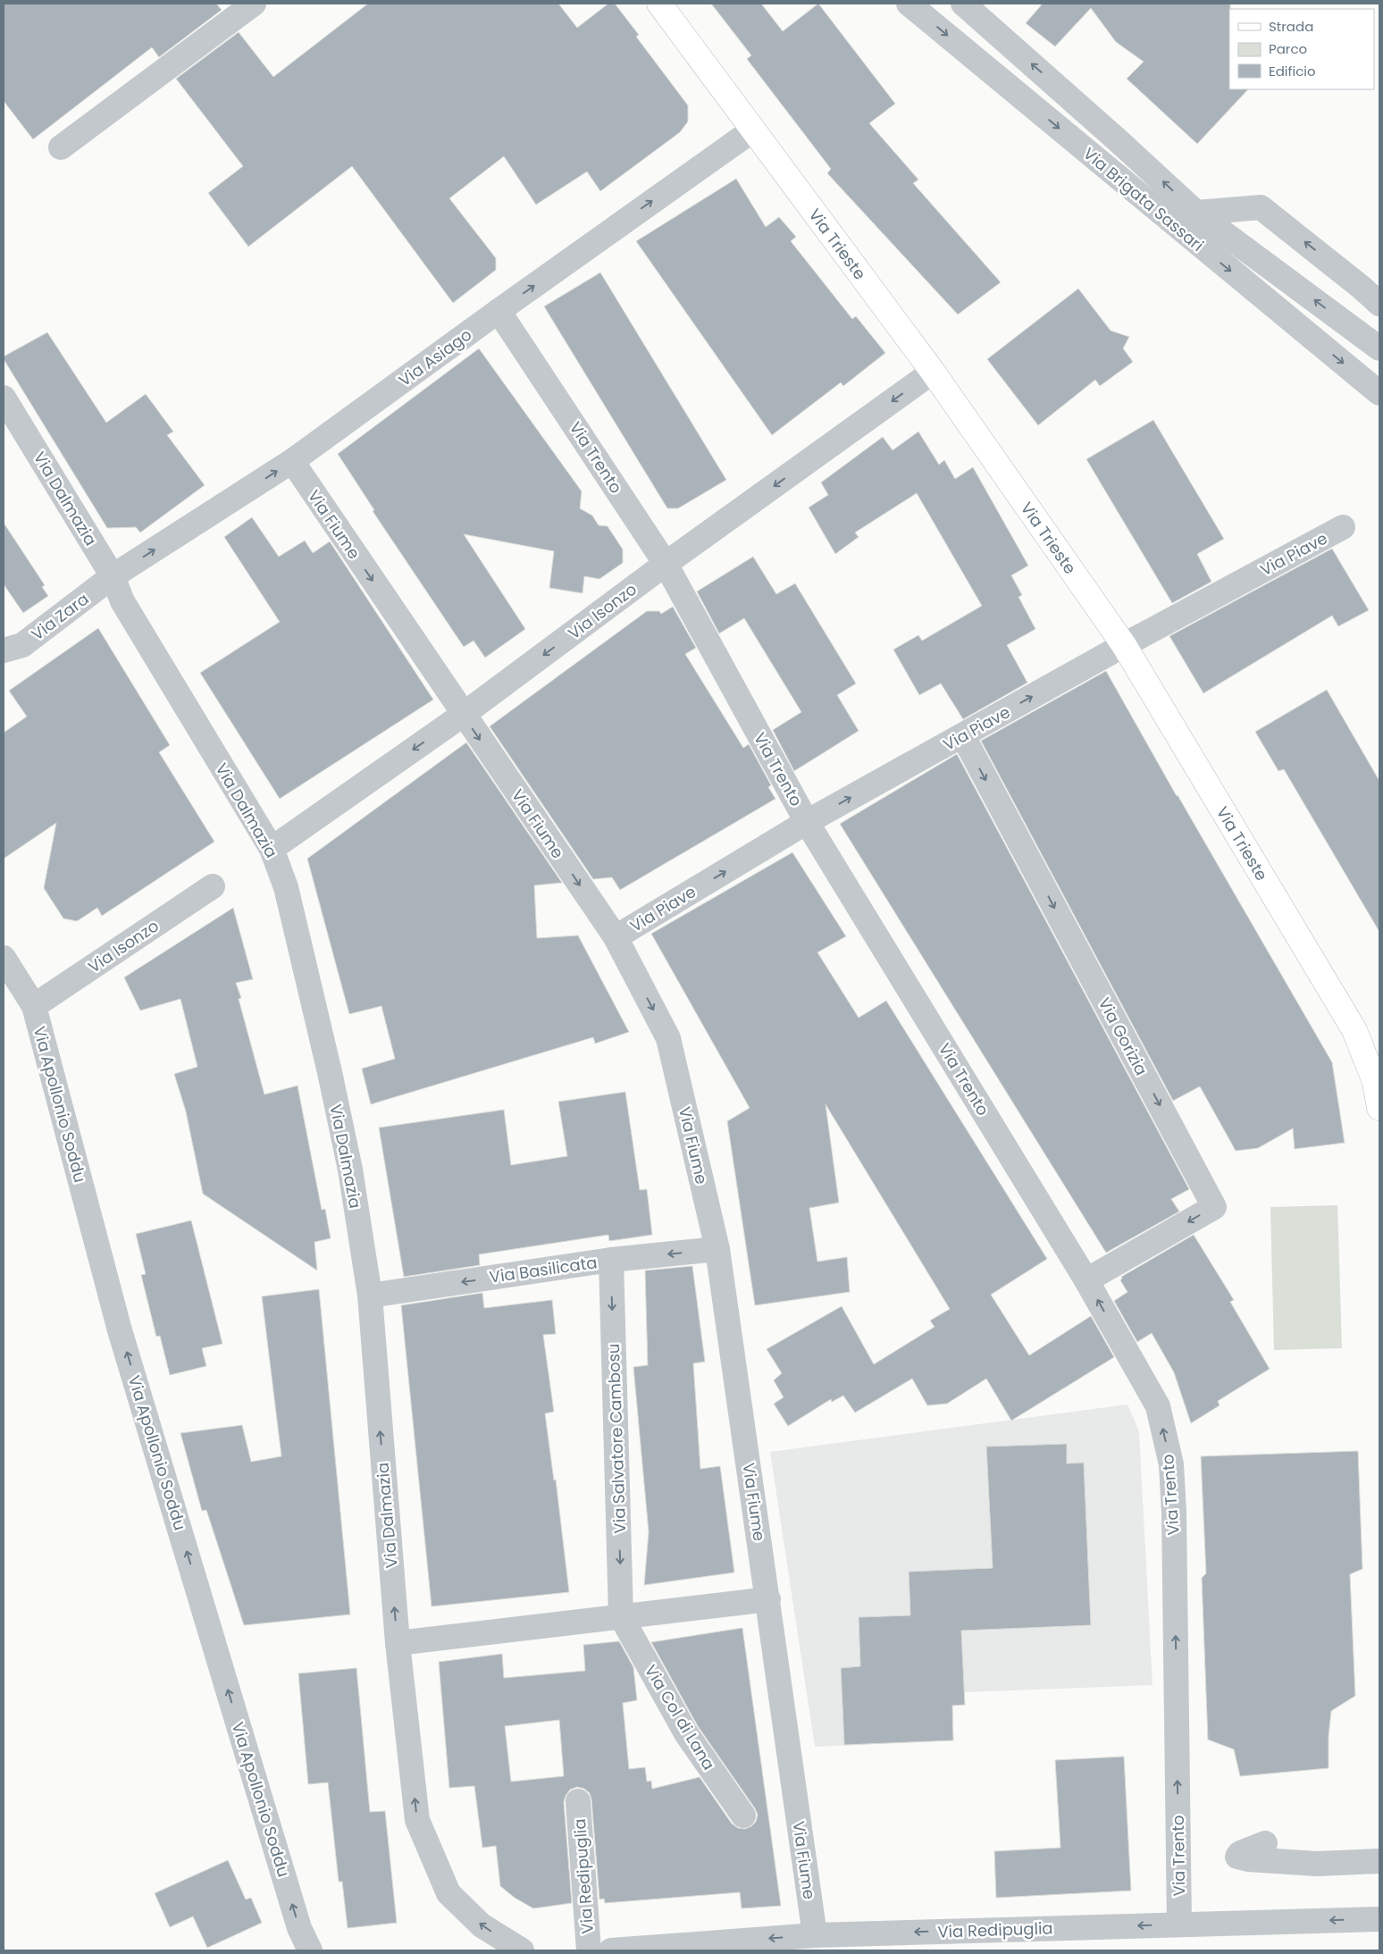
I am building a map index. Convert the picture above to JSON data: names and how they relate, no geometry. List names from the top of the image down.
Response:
{
  "streets": {
    "main road": ["Via Trieste"],
    "street": [
      "Via Brigata Sassari",
      "Via Asiago",
      "Via Trento",
      "Via Dalmazia",
      "Via Fiume",
      "Via Piave",
      "Via Isonzo",
      "Via Zara",
      "Via Gorizia",
      "Via Apollonio Soddu",
      "Via Basilicata",
      "Via Salvatore Cambosu",
      "Via Col di Lana",
      "Via Redipuglia"
    ]
  },
  "crossings": [
    ["Via Trieste", "Via Asiago"],
    ["Via Trieste", "Via Piave"],
    ["Via Trieste", "Via Isonzo"],
    ["Via Asiago", "Via Trento"],
    ["Via Asiago", "Via Dalmazia"],
    ["Via Asiago", "Via Fiume"],
    ["Via Asiago", "Via Zara"],
    ["Via Trento", "Via Piave"],
    ["Via Trento", "Via Isonzo"],
    ["Via Trento", "Via Gorizia"],
    ["Via Trento", "Via Redipuglia"],
    ["Via Dalmazia", "Via Isonzo"],
    ["Via Dalmazia", "Via Zara"],
    ["Via Dalmazia", "Via Basilicata"],
    ["Via Fiume", "Via Piave"],
    ["Via Fiume", "Via Isonzo"],
    ["Via Fiume", "Via Basilicata"],
    ["Via Fiume", "Via Redipuglia"],
    ["Via Piave", "Via Gorizia"],
    ["Via Isonzo", "Via Apollonio Soddu"],
    ["Via Basilicata", "Via Salvatore Cambosu"],
    ["Via Salvatore Cambosu", "Via Col di Lana"]
  ],
  "one_way": [
    "Via Asiago",
    "Via Trento",
    "Via Dalmazia",
    "Via Fiume",
    "Via Piave",
    "Via Isonzo",
    "Via Gorizia",
    "Via Apollonio Soddu",
    "Via Basilicata",
    "Via Salvatore Cambosu",
    "Via Redipuglia"
  ],
  "legend": ["Strada", "Parco", "Edificio"]
}
